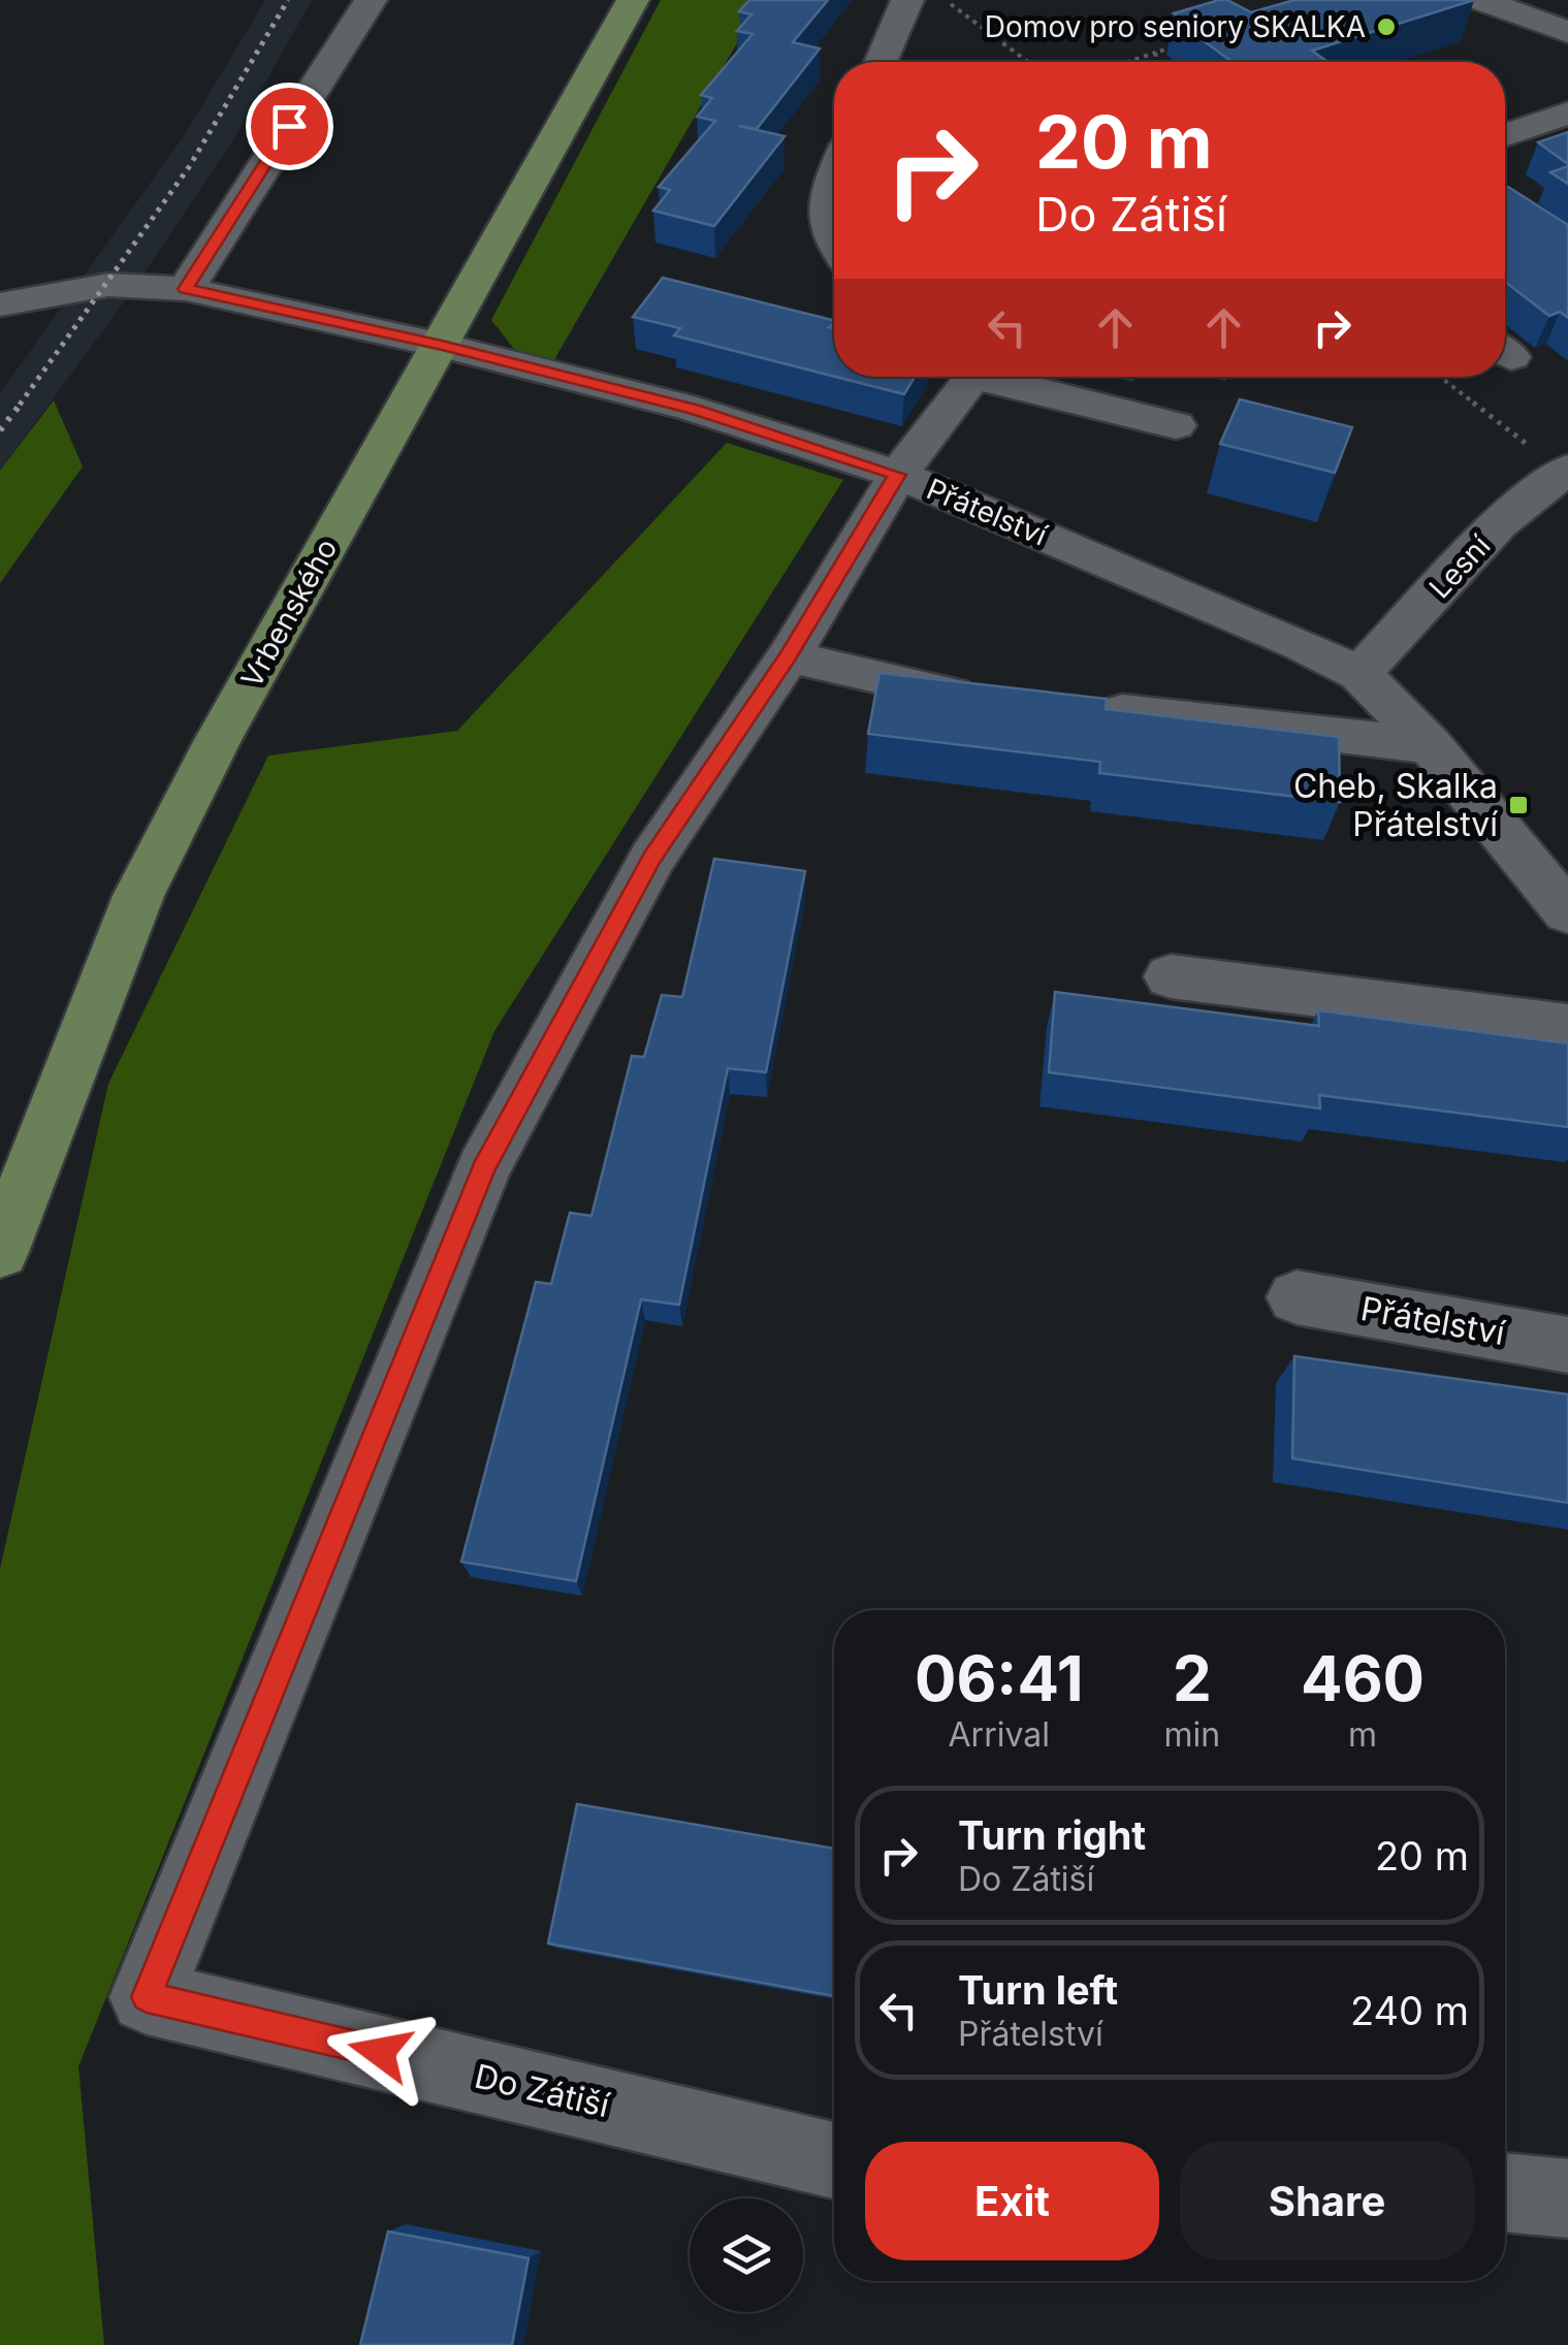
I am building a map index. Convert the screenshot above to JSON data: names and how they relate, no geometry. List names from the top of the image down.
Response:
{
  "streets": {
    "main road": ["Vrbenského"],
    "street": ["Přátelství", "Lesní", "Do Zátiší"]
  },
  "crossings": [
    ["Přátelství", "Lesní"],
    ["Přátelství", "Vrbenského"],
    ["Přátelství", "Do Zátiší"]
  ],
  "places": {
    "other": ["Domov pro seniory SKALKA"],
    "transit": ["Cheb, Skalka Přátelství"]
  },
  "page": {
    "turn": ["20 m", "Do Zátiší"],
    "eta": [
      "06:41",
      "Arrival",
      "2",
      "min",
      "460",
      "m"
    ],
    "list": [
      {
        "name": "Turn right",
        "note": "Do Zátiší",
        "value": "20 m"
      },
      {
        "name": "Turn left",
        "note": "Přátelství",
        "value": "240 m"
      }
    ],
    "buttons": ["Exit", "Share"]
  }
}
